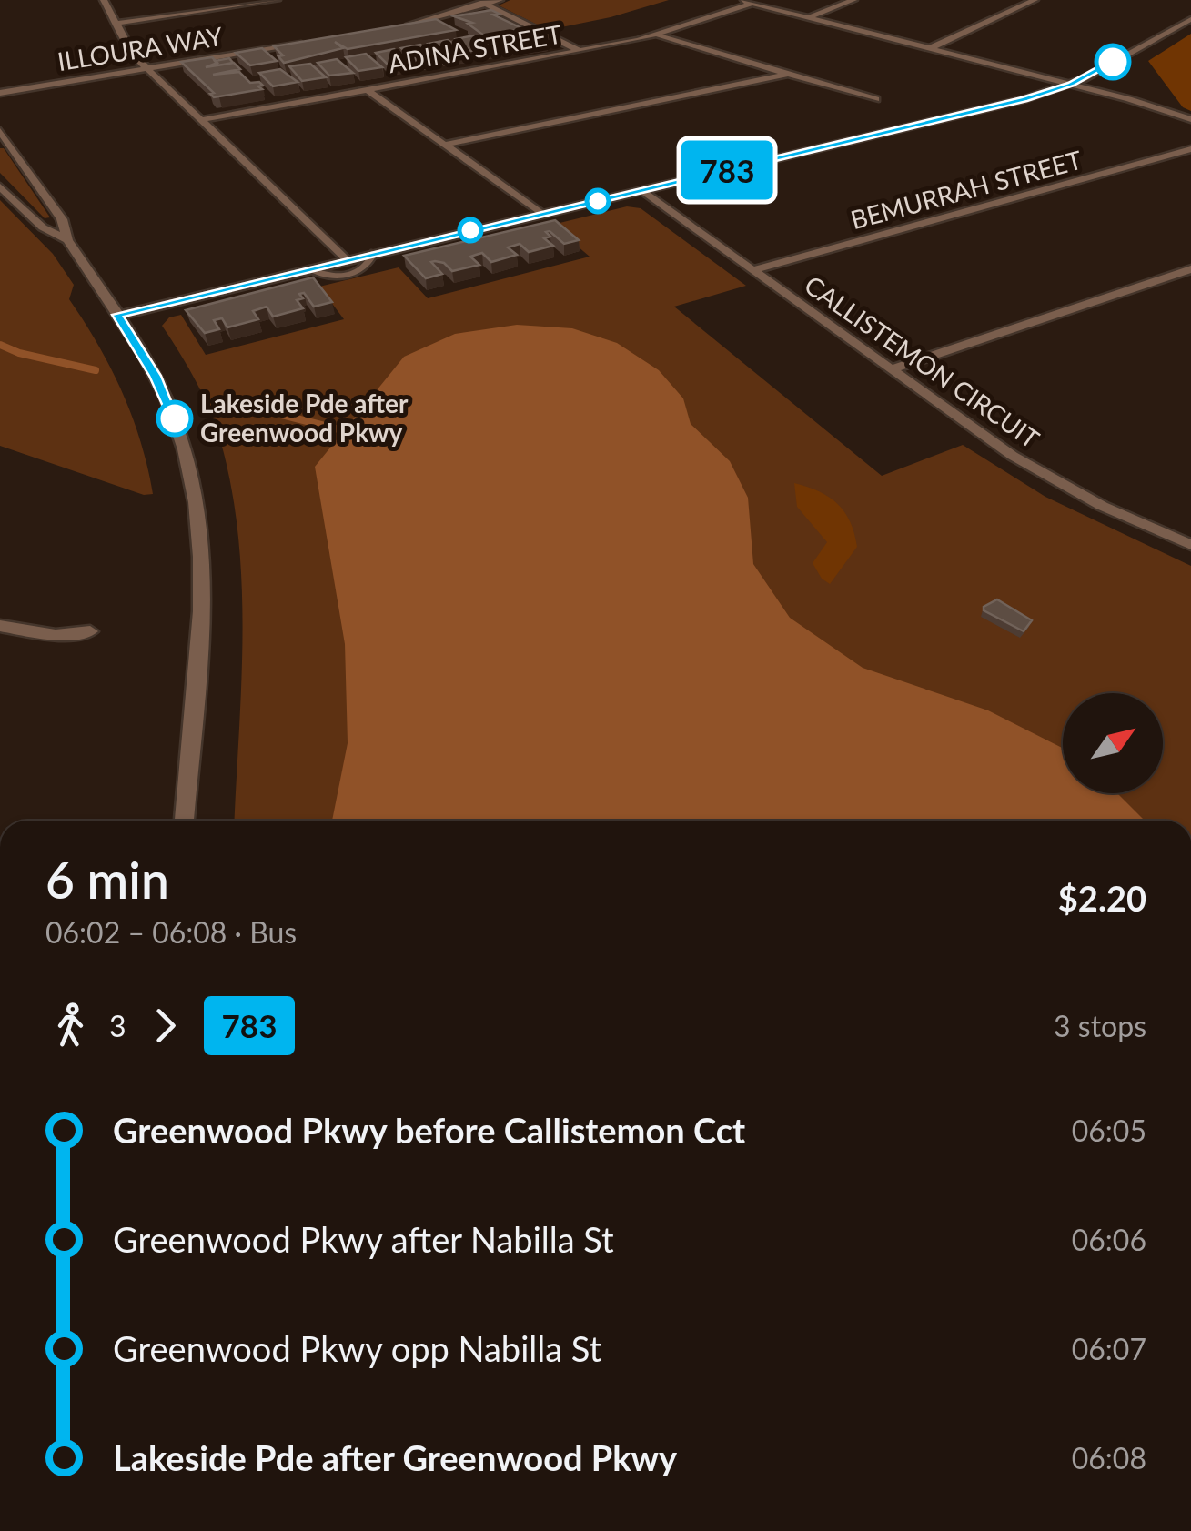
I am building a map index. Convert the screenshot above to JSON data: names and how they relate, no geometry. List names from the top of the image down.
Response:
{
  "streets": {
    "street": [
      "ILLOURA WAY",
      "ADINA STREET",
      "BEMURRAH STREET",
      "CALLISTEMON CIRCUIT"
    ]
  },
  "crossings": [
    ["BEMURRAH STREET", "CALLISTEMON CIRCUIT"]
  ],
  "places": ["Lakeside Pde after Greenwood Pkwy"],
  "lines": ["bus line 783"],
  "north": "top right",
  "page": {
    "on_map": "783",
    "heading": ["6 min", "06:02 – 06:08 · Bus", "$2.20"],
    "legs": ["3", "783", "3 stops"],
    "list": [
      {
        "name": "Greenwood Pkwy before Callistemon Cct",
        "value": "06:05"
      },
      {
        "name": "Greenwood Pkwy after Nabilla St",
        "value": "06:06"
      },
      {
        "name": "Greenwood Pkwy opp Nabilla St",
        "value": "06:07"
      },
      {
        "name": "Lakeside Pde after Greenwood Pkwy",
        "value": "06:08"
      }
    ]
  }
}
